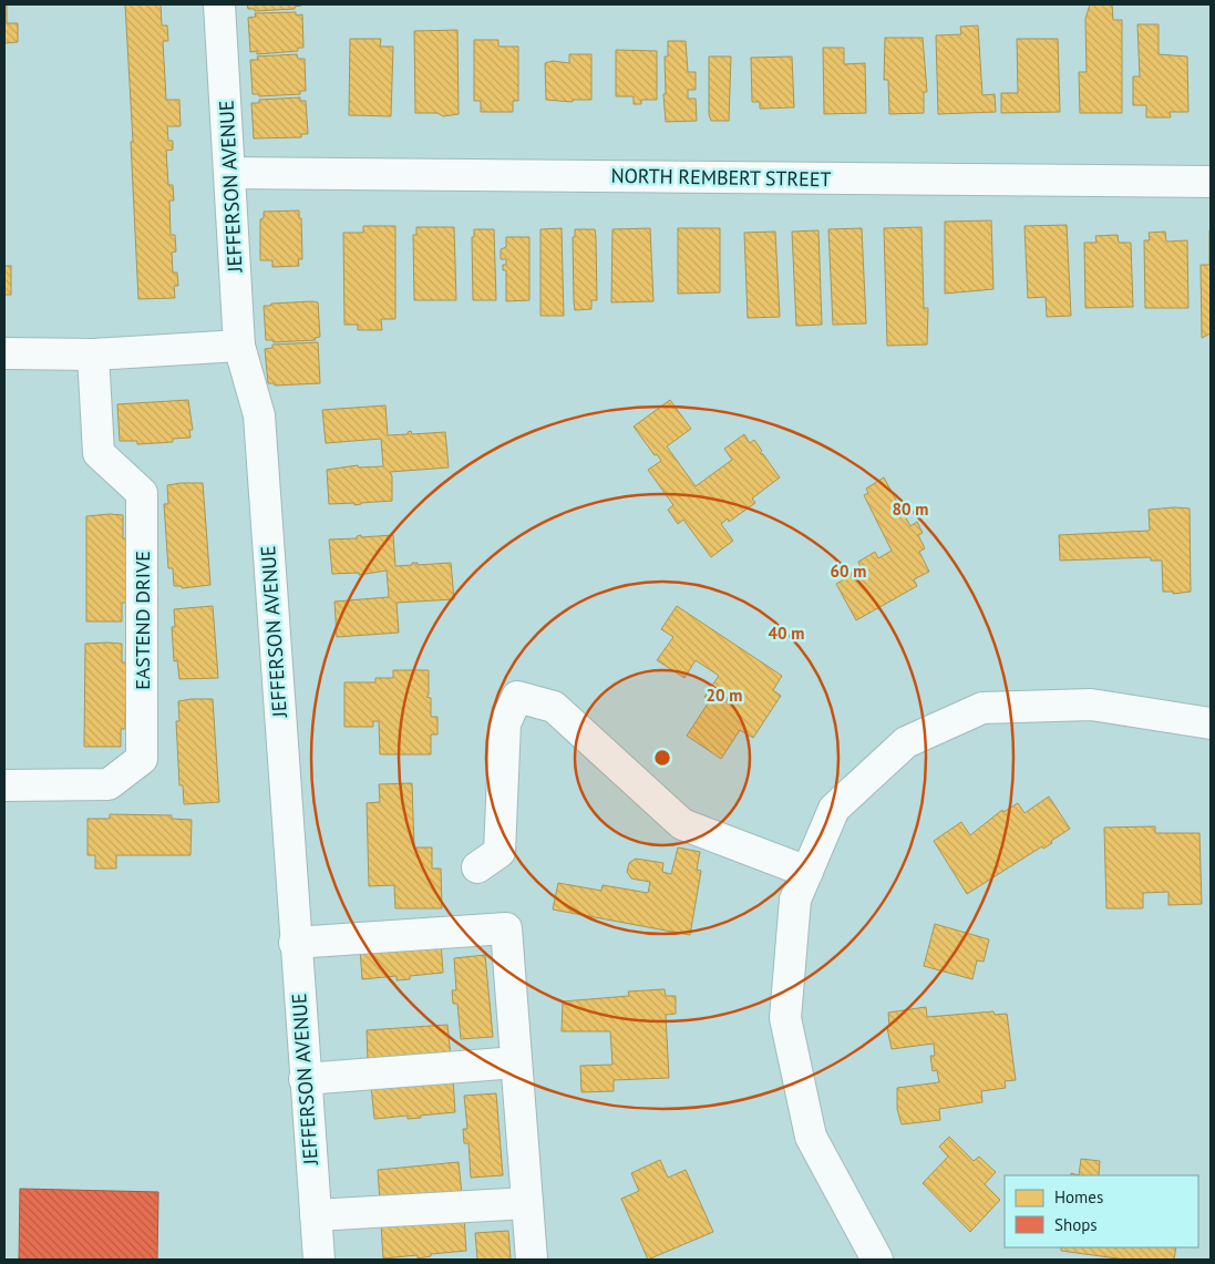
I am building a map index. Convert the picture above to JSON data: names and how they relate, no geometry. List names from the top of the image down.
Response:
{
  "streets": {
    "street": ["NORTH REMBERT STREET", "JEFFERSON AVENUE", "EASTEND DRIVE"]
  },
  "crossings": [
    ["NORTH REMBERT STREET", "JEFFERSON AVENUE"]
  ],
  "legend": ["Homes", "Shops"],
  "rings": [
    "80 m",
    "60 m",
    "40 m",
    "20 m"
  ]
}
